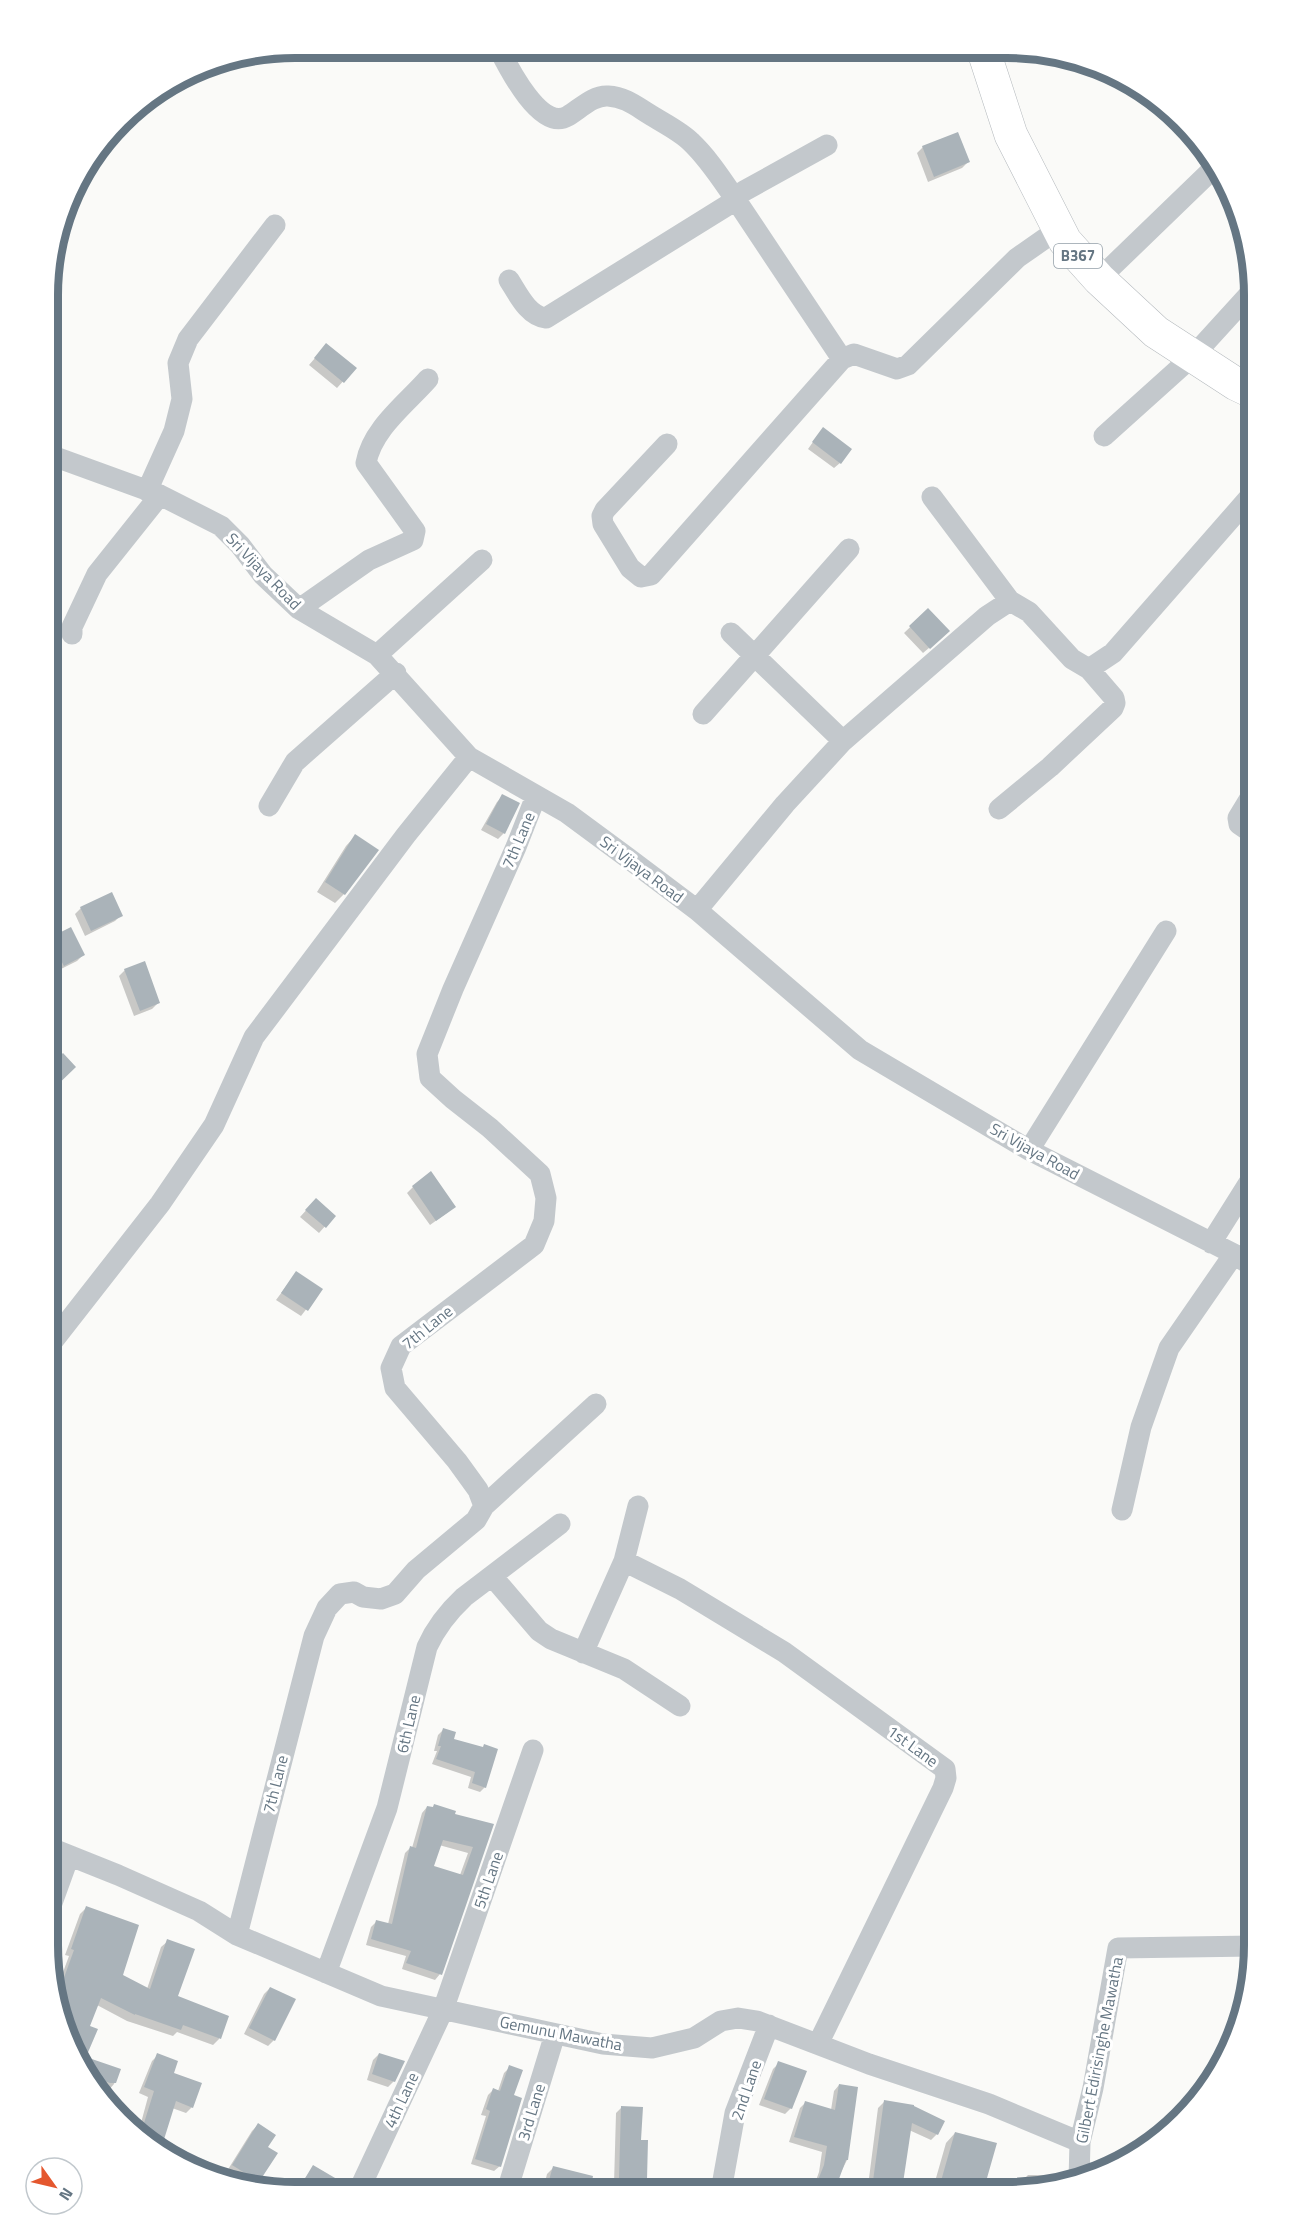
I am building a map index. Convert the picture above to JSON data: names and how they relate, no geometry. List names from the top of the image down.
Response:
{
  "streets": {
    "main road": ["B367"],
    "street": [
      "Sri Vijaya Road",
      "7th Lane",
      "6th Lane",
      "1st Lane",
      "5th Lane",
      "Gemunu Mawatha",
      "Gilbert Edirisinghe Mawatha",
      "2nd Lane",
      "4th Lane",
      "3rd Lane"
    ]
  },
  "crossings": [
    ["Sri Vijaya Road", "7th Lane"],
    ["7th Lane", "Gemunu Mawatha"],
    ["6th Lane", "Gemunu Mawatha"],
    ["1st Lane", "Gemunu Mawatha"],
    ["5th Lane", "Gemunu Mawatha"],
    ["5th Lane", "4th Lane"],
    ["Gemunu Mawatha", "Gilbert Edirisinghe Mawatha"],
    ["Gemunu Mawatha", "2nd Lane"],
    ["Gemunu Mawatha", "4th Lane"],
    ["Gemunu Mawatha", "3rd Lane"]
  ],
  "north": "bottom right"
}
